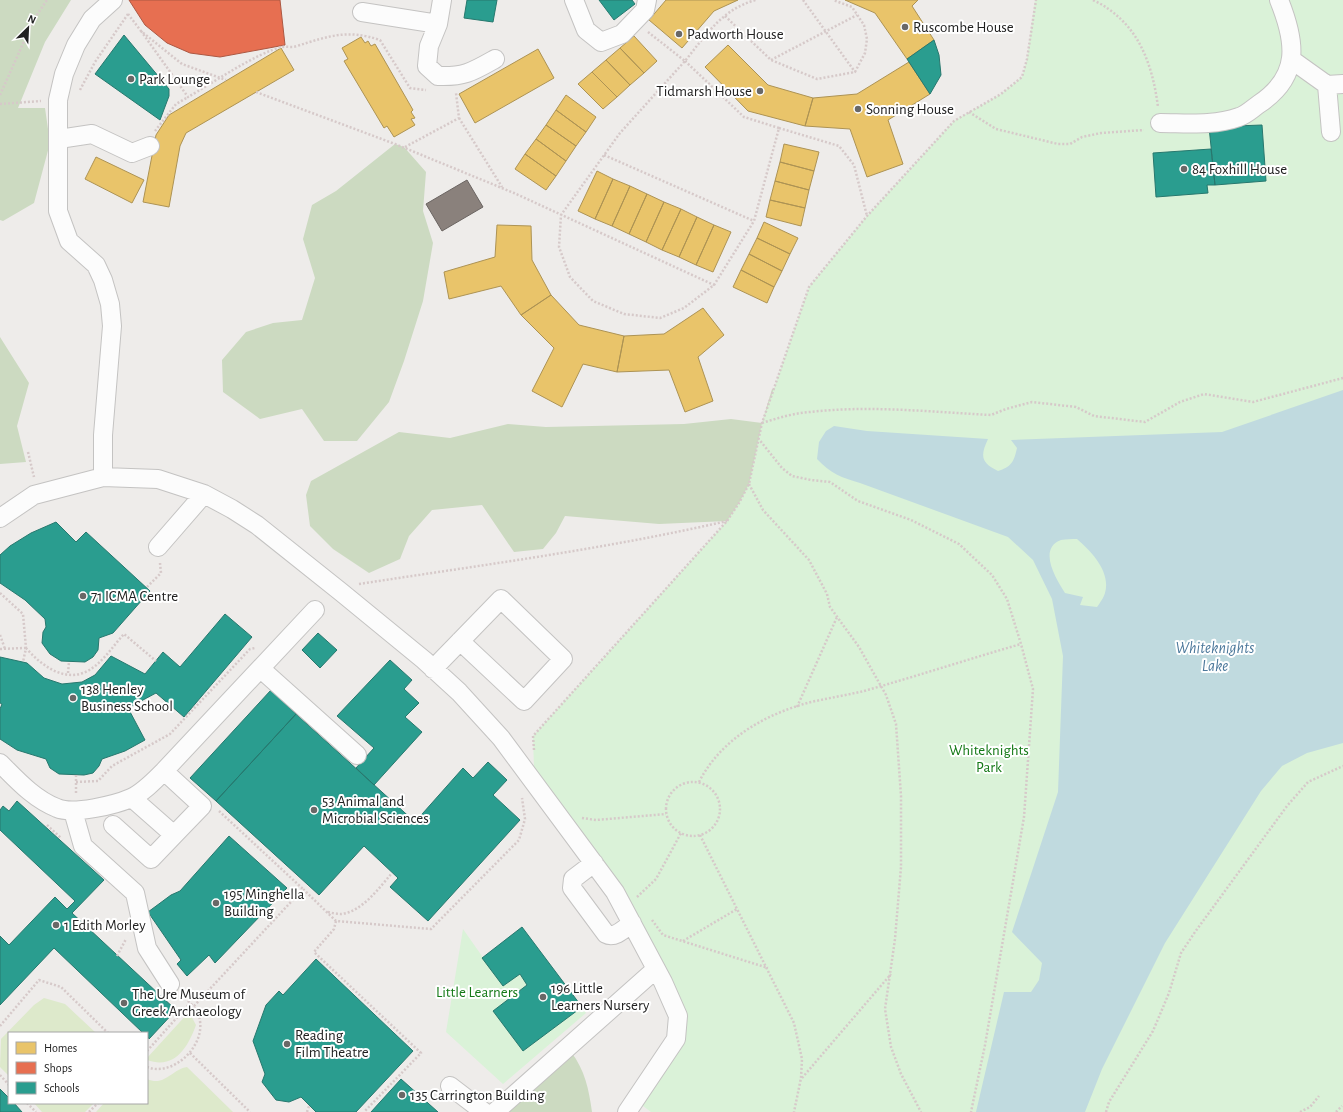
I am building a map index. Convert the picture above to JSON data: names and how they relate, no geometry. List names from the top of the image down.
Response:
{
  "water": ["Whiteknights Lake"],
  "parks": ["Whiteknights Park", "Little Learners"],
  "places": [
    "Ruscombe House",
    "Padworth House",
    "Park Lounge",
    "Tidmarsh House",
    "Sonning House",
    "84 Foxhill House",
    "71 ICMA Centre",
    "138 Henley Business School",
    "53 Animal and Microbial Sciences",
    "195 Minghella Building",
    "1 Edith Morley",
    "196 Little Learners Nursery",
    "The Ure Museum of Greek Archaeology",
    "Reading Film Theatre",
    "135 Carrington Building"
  ],
  "legend": ["Homes", "Shops", "Schools"],
  "north": "top right"
}
